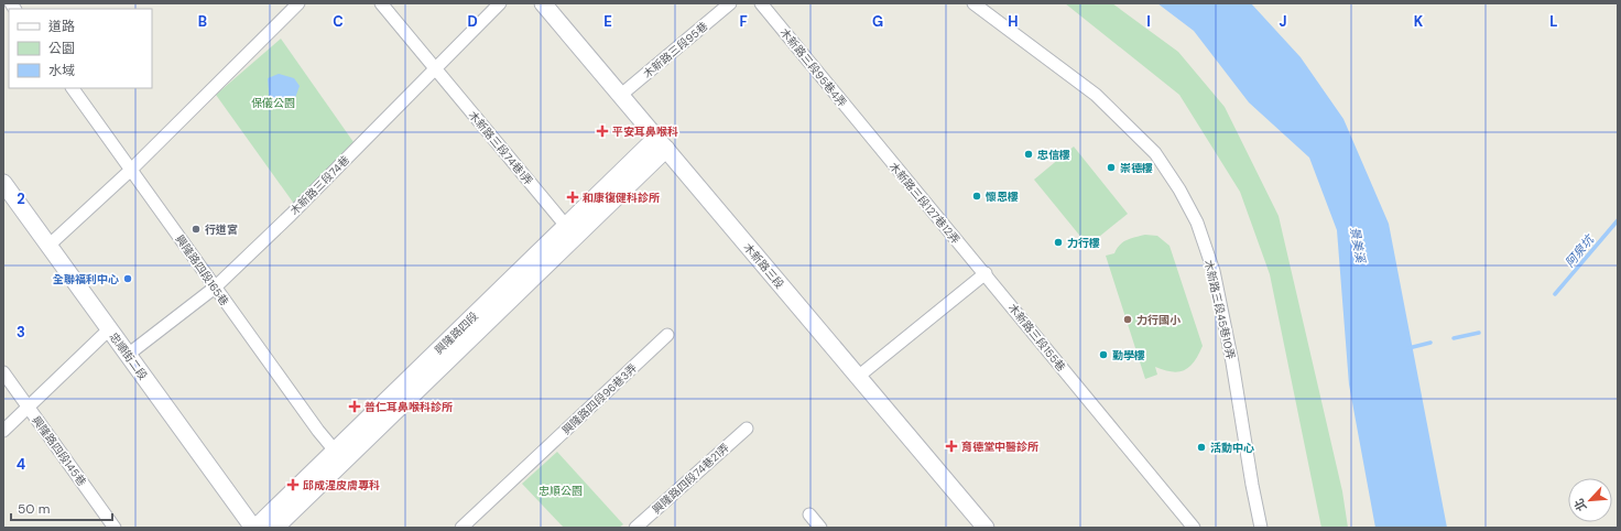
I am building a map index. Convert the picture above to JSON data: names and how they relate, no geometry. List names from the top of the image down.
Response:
{
  "streets": {
    "main road": ["木新路三段", "興隆路四段", "忠順街二段"],
    "street": [
      "木新路三段95巷",
      "木新路三段95巷4弄",
      "木新路三段74巷1弄",
      "木新路三段74巷",
      "木新路三段127巷12弄",
      "興隆路四段165巷",
      "木新路三段45巷10弄",
      "木新路三段155巷",
      "興隆路四段96巷3弄",
      "興隆路四段145巷",
      "興隆路四段74巷21弄"
    ]
  },
  "crossings": [
    ["木新路三段95巷", "木新路三段"],
    ["木新路三段95巷4弄", "木新路三段127巷12弄"],
    ["木新路三段74巷1弄", "木新路三段74巷"],
    ["木新路三段74巷1弄", "興隆路四段"],
    ["木新路三段74巷", "興隆路四段165巷"],
    ["木新路三段74巷", "忠順街二段"],
    ["木新路三段127巷12弄", "木新路三段155巷"],
    ["木新路三段", "興隆路四段"],
    ["興隆路四段165巷", "興隆路四段"],
    ["興隆路四段", "忠順街二段"]
  ],
  "water": ["景美溪", "阿泉坑"],
  "parks": ["保儀公園", "忠順公園"],
  "places": {
    "health": [
      "平安耳鼻喉科",
      "和康復健科診所",
      "普仁耳鼻喉科診所",
      "育德堂中醫診所",
      "邱成湦皮膚專科"
    ],
    "other": [
      "忠信樓",
      "崇德樓",
      "懷恩樓",
      "行道宮",
      "力行樓",
      "全聯福利中心",
      "力行國小",
      "勤學樓",
      "活動中心"
    ]
  },
  "legend": ["道路", "公園", "水域"],
  "scale_bar": "50 m",
  "north": "bottom left",
  "grid": {
    "columns": [
      "B",
      "C",
      "D",
      "E",
      "F",
      "G",
      "H",
      "I",
      "J",
      "K",
      "L"
    ],
    "rows": ["2", "3", "4"]
  }
}
